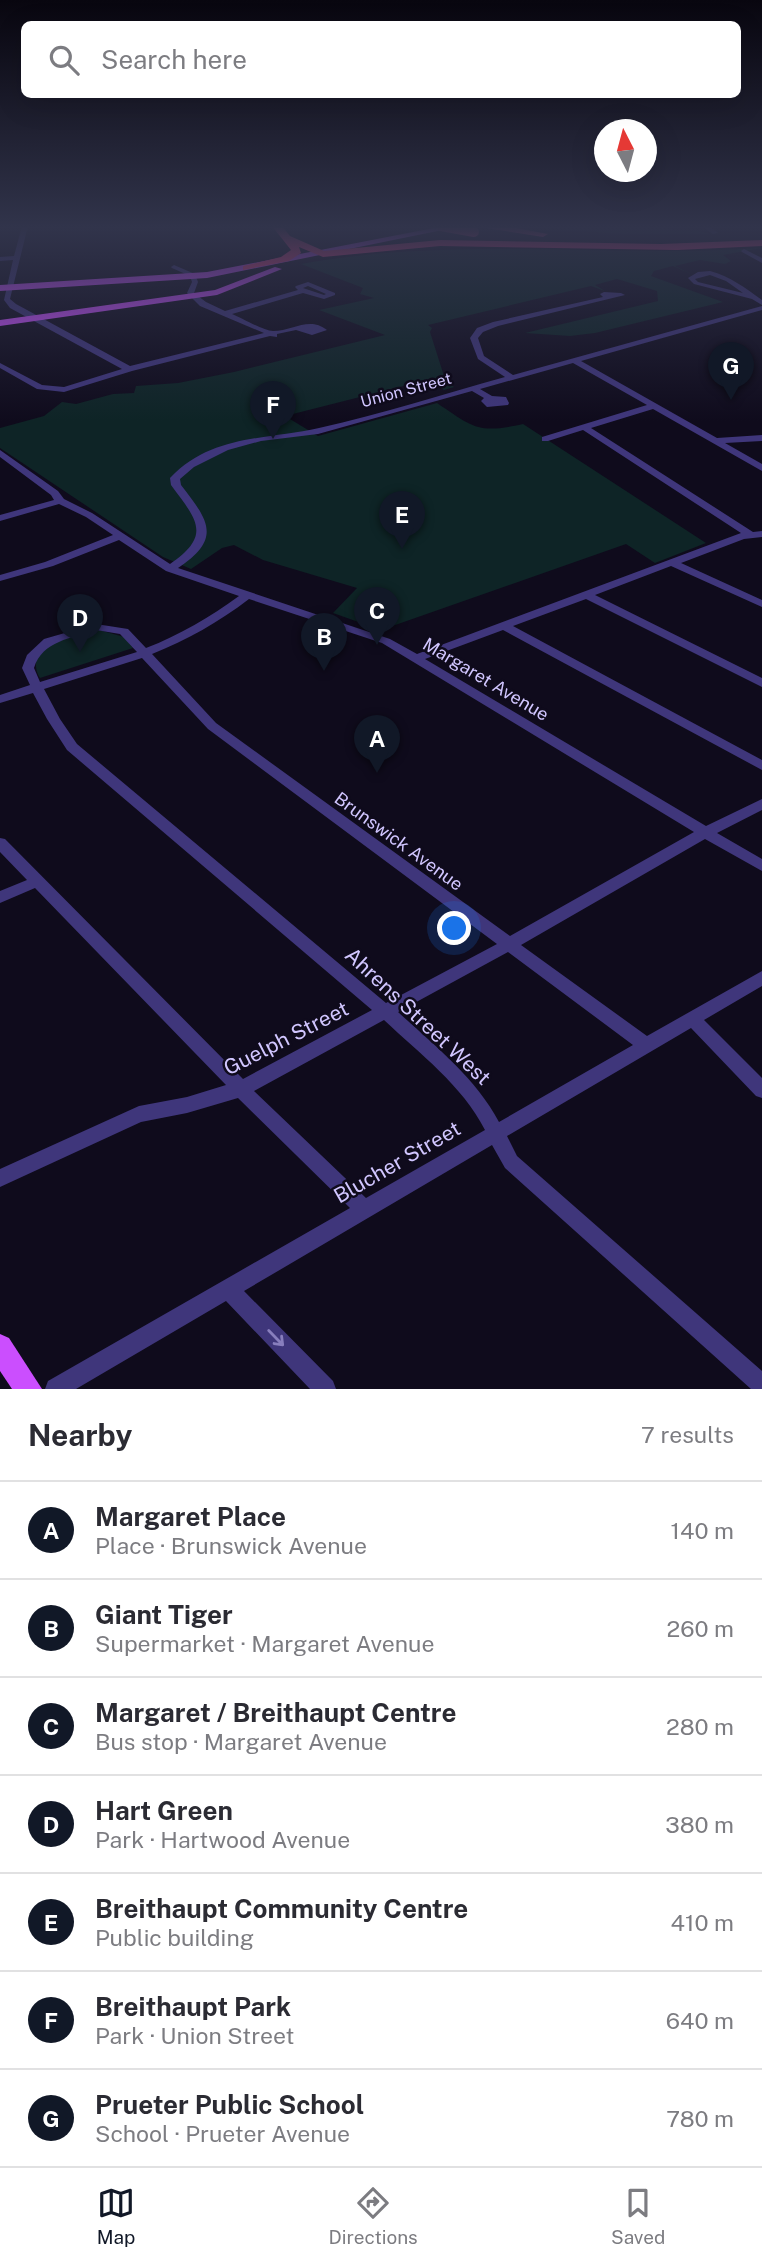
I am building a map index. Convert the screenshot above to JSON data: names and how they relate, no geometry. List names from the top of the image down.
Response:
{
  "streets": {
    "street": [
      "Union Street",
      "Margaret Avenue",
      "Brunswick Avenue",
      "Ahrens Street West",
      "Guelph Street",
      "Blucher Street"
    ]
  },
  "crossings": [
    ["Union Street", "Margaret Avenue"],
    ["Margaret Avenue", "Guelph Street"],
    ["Brunswick Avenue", "Ahrens Street West"],
    ["Brunswick Avenue", "Guelph Street"],
    ["Brunswick Avenue", "Blucher Street"],
    ["Ahrens Street West", "Guelph Street"],
    ["Ahrens Street West", "Blucher Street"]
  ],
  "north": "top",
  "page": {
    "search": "Search here",
    "pins": [
      "G",
      "F",
      "E",
      "C",
      "D",
      "B",
      "A"
    ],
    "heading": ["Nearby", "7 results"],
    "list": [
      {
        "mark": "A",
        "name": "Margaret Place",
        "note": "Place · Brunswick Avenue",
        "value": "140 m"
      },
      {
        "mark": "B",
        "name": "Giant Tiger",
        "note": "Supermarket · Margaret Avenue",
        "value": "260 m"
      },
      {
        "mark": "C",
        "name": "Margaret / Breithaupt Centre",
        "note": "Bus stop · Margaret Avenue",
        "value": "280 m"
      },
      {
        "mark": "D",
        "name": "Hart Green",
        "note": "Park · Hartwood Avenue",
        "value": "380 m"
      },
      {
        "mark": "E",
        "name": "Breithaupt Community Centre",
        "note": "Public building",
        "value": "410 m"
      },
      {
        "mark": "F",
        "name": "Breithaupt Park",
        "note": "Park · Union Street",
        "value": "640 m"
      },
      {
        "mark": "G",
        "name": "Prueter Public School",
        "note": "School · Prueter Avenue",
        "value": "780 m"
      }
    ],
    "nav": ["Map", "Directions", "Saved"]
  }
}
